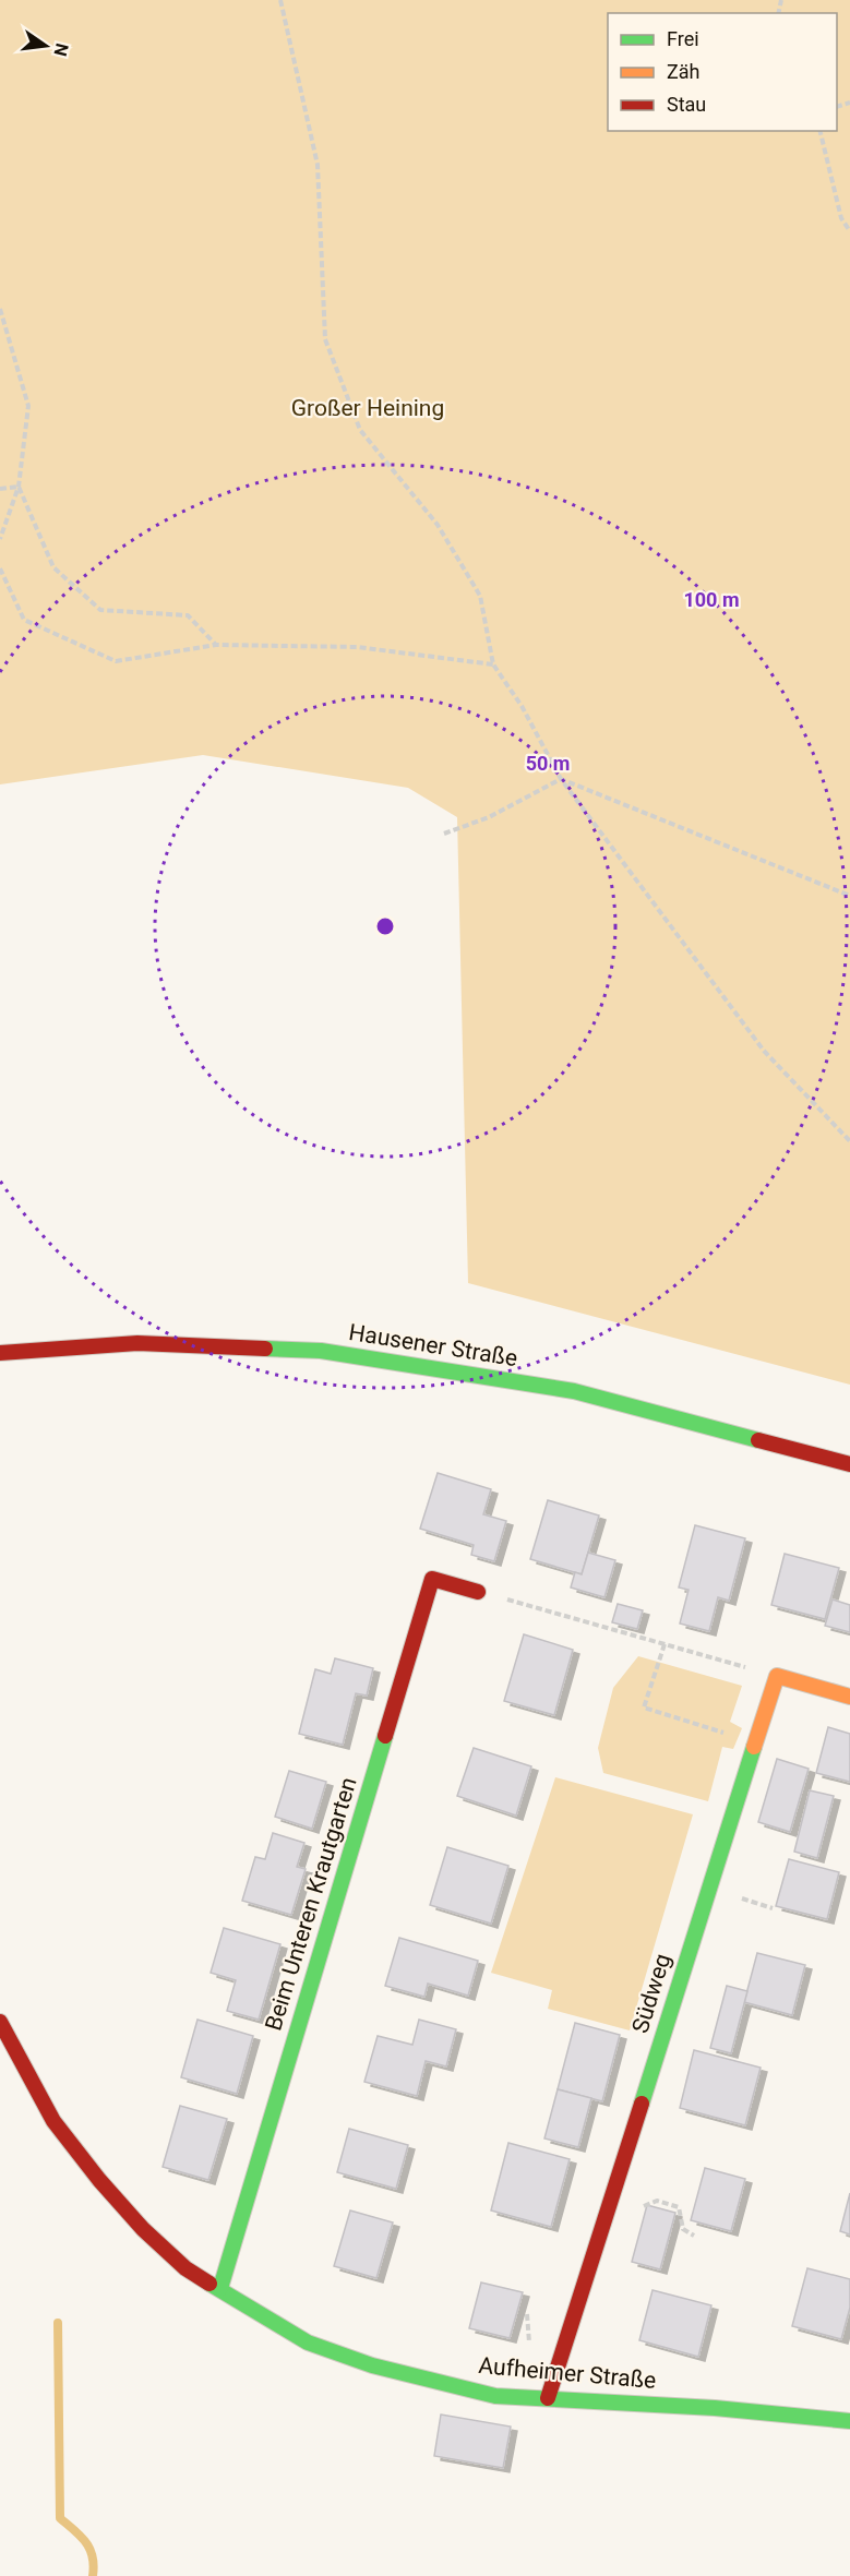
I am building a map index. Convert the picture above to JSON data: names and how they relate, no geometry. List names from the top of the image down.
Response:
{
  "streets": {
    "street": [
      "Hausener Straße",
      "Beim Unteren Krautgarten",
      "Südweg",
      "Aufheimer Straße"
    ]
  },
  "crossings": [
    ["Beim Unteren Krautgarten", "Aufheimer Straße"],
    ["Südweg", "Aufheimer Straße"]
  ],
  "parks": ["Großer Heining"],
  "legend": ["Frei", "Zäh", "Stau"],
  "north": "right",
  "rings": ["100 m", "50 m"]
}
